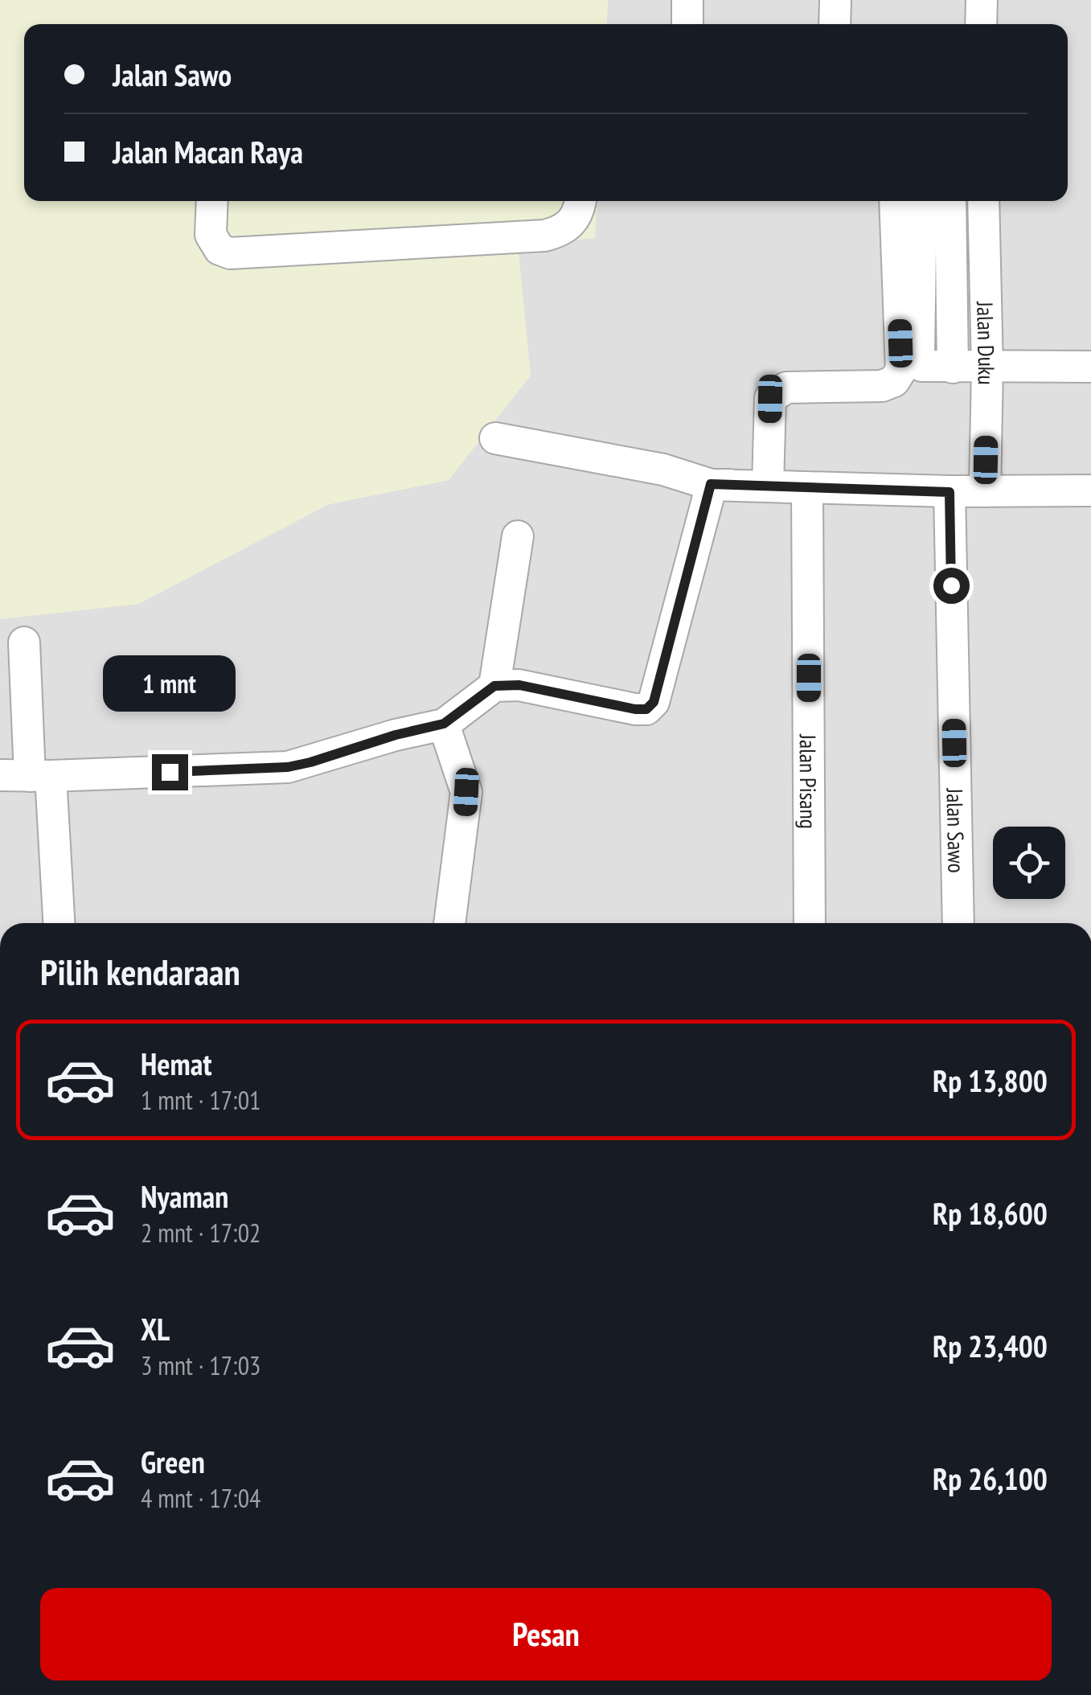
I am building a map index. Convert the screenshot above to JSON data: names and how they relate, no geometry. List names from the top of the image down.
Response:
{
  "streets": {
    "street": ["Jalan Duku", "Jalan Pisang", "Jalan Sawo"]
  },
  "page": {
    "banner": ["Jalan Sawo", "Jalan Macan Raya"],
    "bubble": "1 mnt",
    "heading": "Pilih kendaraan",
    "list": [
      {
        "name": "Hemat",
        "note": "1 mnt · 17:01",
        "value": "Rp 13,800"
      },
      {
        "name": "Nyaman",
        "note": "2 mnt · 17:02",
        "value": "Rp 18,600"
      },
      {
        "name": "XL",
        "note": "3 mnt · 17:03",
        "value": "Rp 23,400"
      },
      {
        "name": "Green",
        "note": "4 mnt · 17:04",
        "value": "Rp 26,100"
      }
    ],
    "buttons": "Pesan"
  }
}
